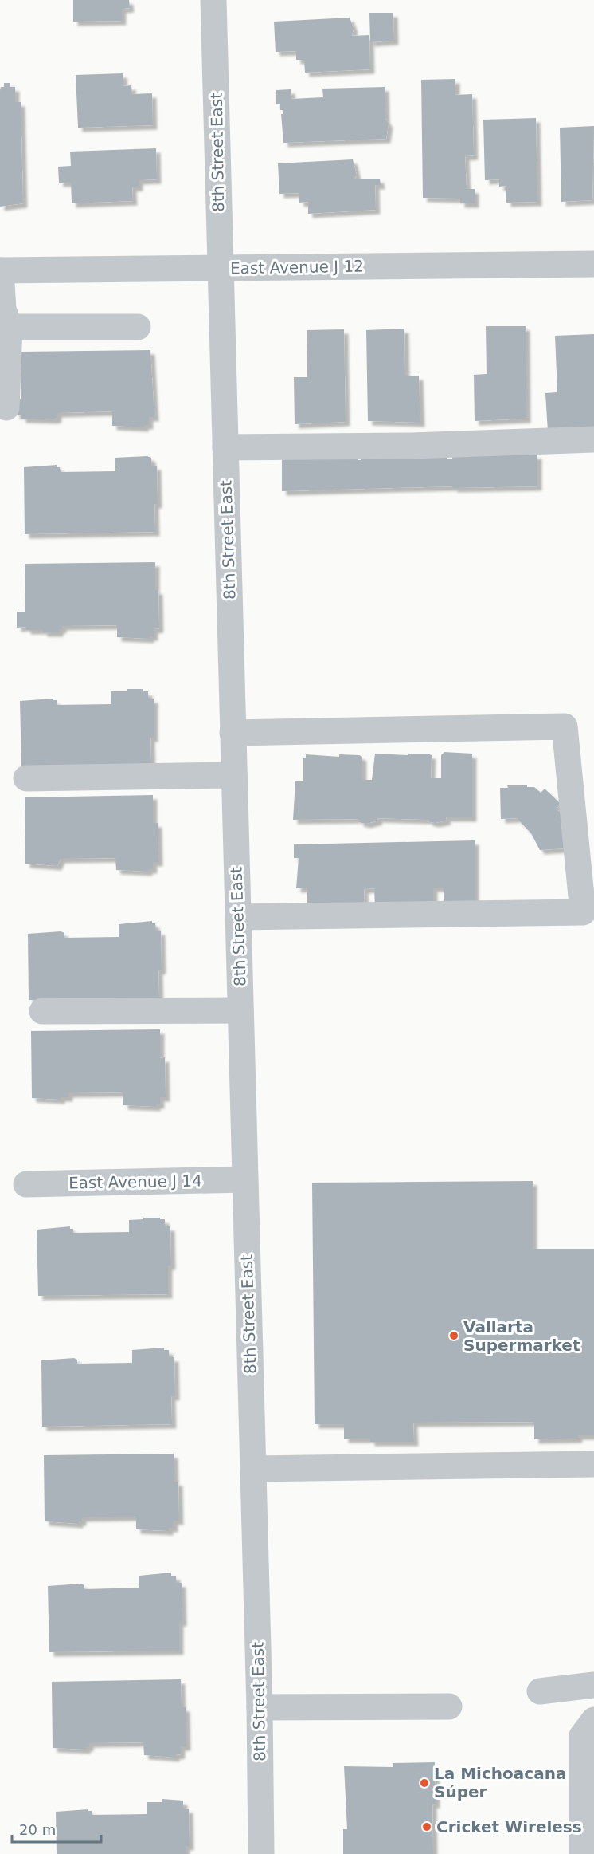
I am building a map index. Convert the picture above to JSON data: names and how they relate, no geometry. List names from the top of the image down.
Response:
{
  "streets": {
    "street": ["8th Street East", "East Avenue J 12", "East Avenue J 14"]
  },
  "crossings": [
    ["8th Street East", "East Avenue J 12"],
    ["8th Street East", "East Avenue J 14"]
  ],
  "places": ["Vallarta Supermarket", "La Michoacana Súper", "Cricket Wireless"],
  "scale_bar": "20 m"
}
